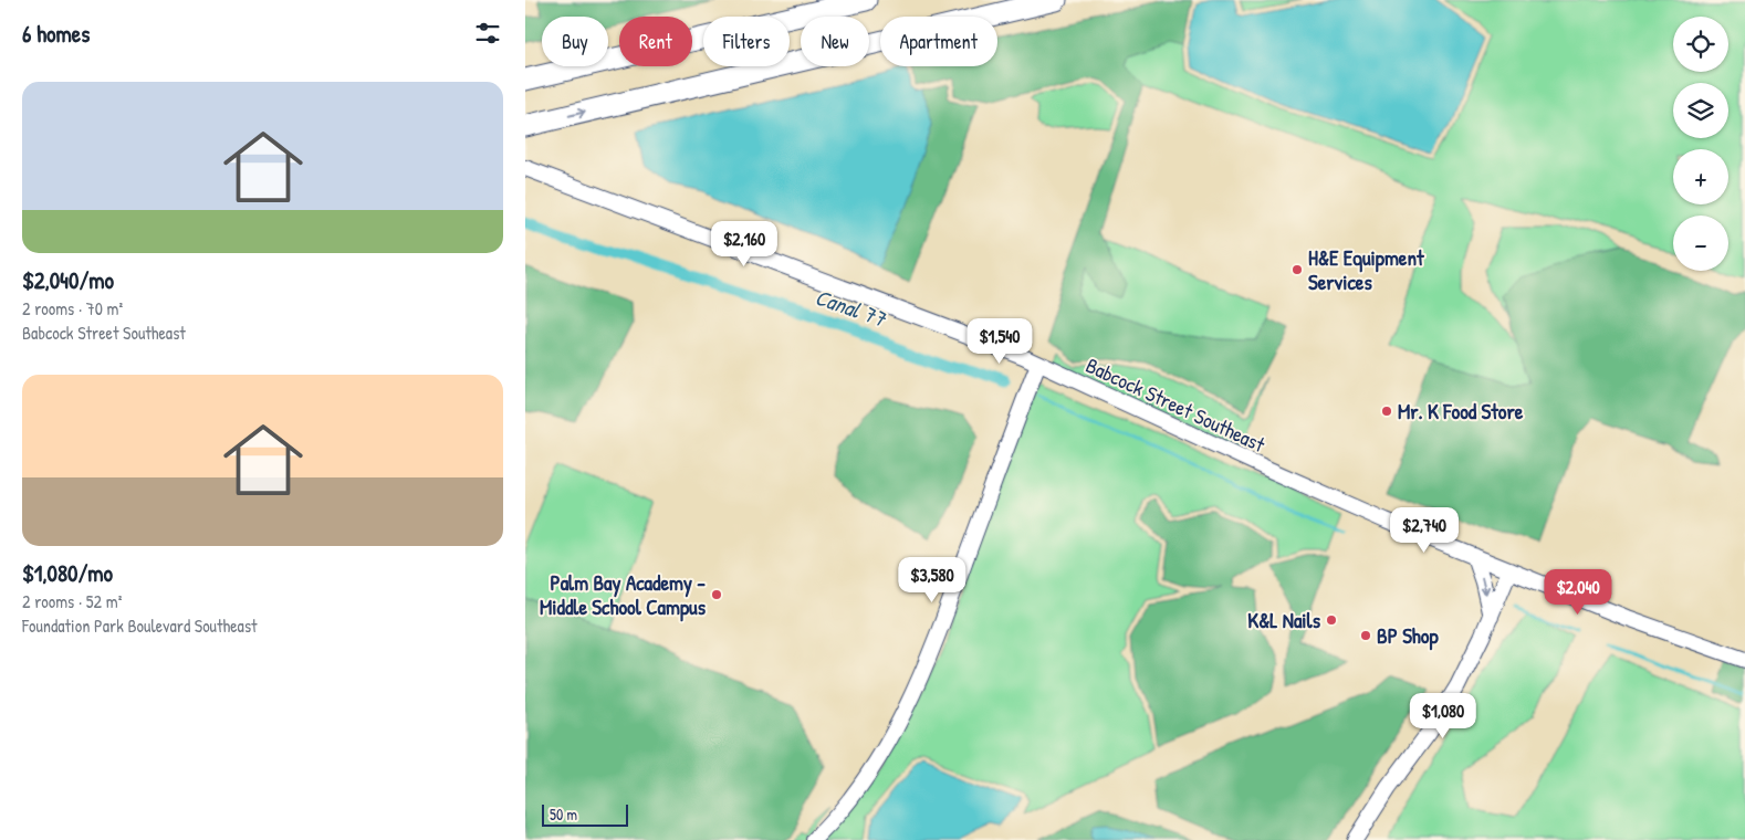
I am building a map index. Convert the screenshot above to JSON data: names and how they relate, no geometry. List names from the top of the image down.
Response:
{
  "streets": {
    "main road": ["Babcock Street Southeast"]
  },
  "water": ["Canal 77"],
  "places": [
    "H&E Equipment Services",
    "Mr. K Food Store",
    "Palm Bay Academy - Middle School Campus",
    "K&L Nails",
    "BP Shop"
  ],
  "scale_bar": "50 m",
  "page": {
    "heading": "6 homes",
    "map_buttons": ["+", "−"],
    "chip": [
      "Buy",
      "Rent",
      "Filters",
      "New",
      "Apartment"
    ],
    "list": [
      {
        "name": "$2,040/mo",
        "note": "2 rooms · 70 m² · Babcock Street Southeast"
      },
      {
        "name": "$1,080/mo",
        "note": "2 rooms · 52 m² · Foundation Park Boulevard Southeast"
      }
    ],
    "price": [
      "$2,160",
      "$1,540",
      "$2,740",
      "$3,580",
      "$2,040",
      "$1,080"
    ],
    "scale": "50 m"
  }
}
